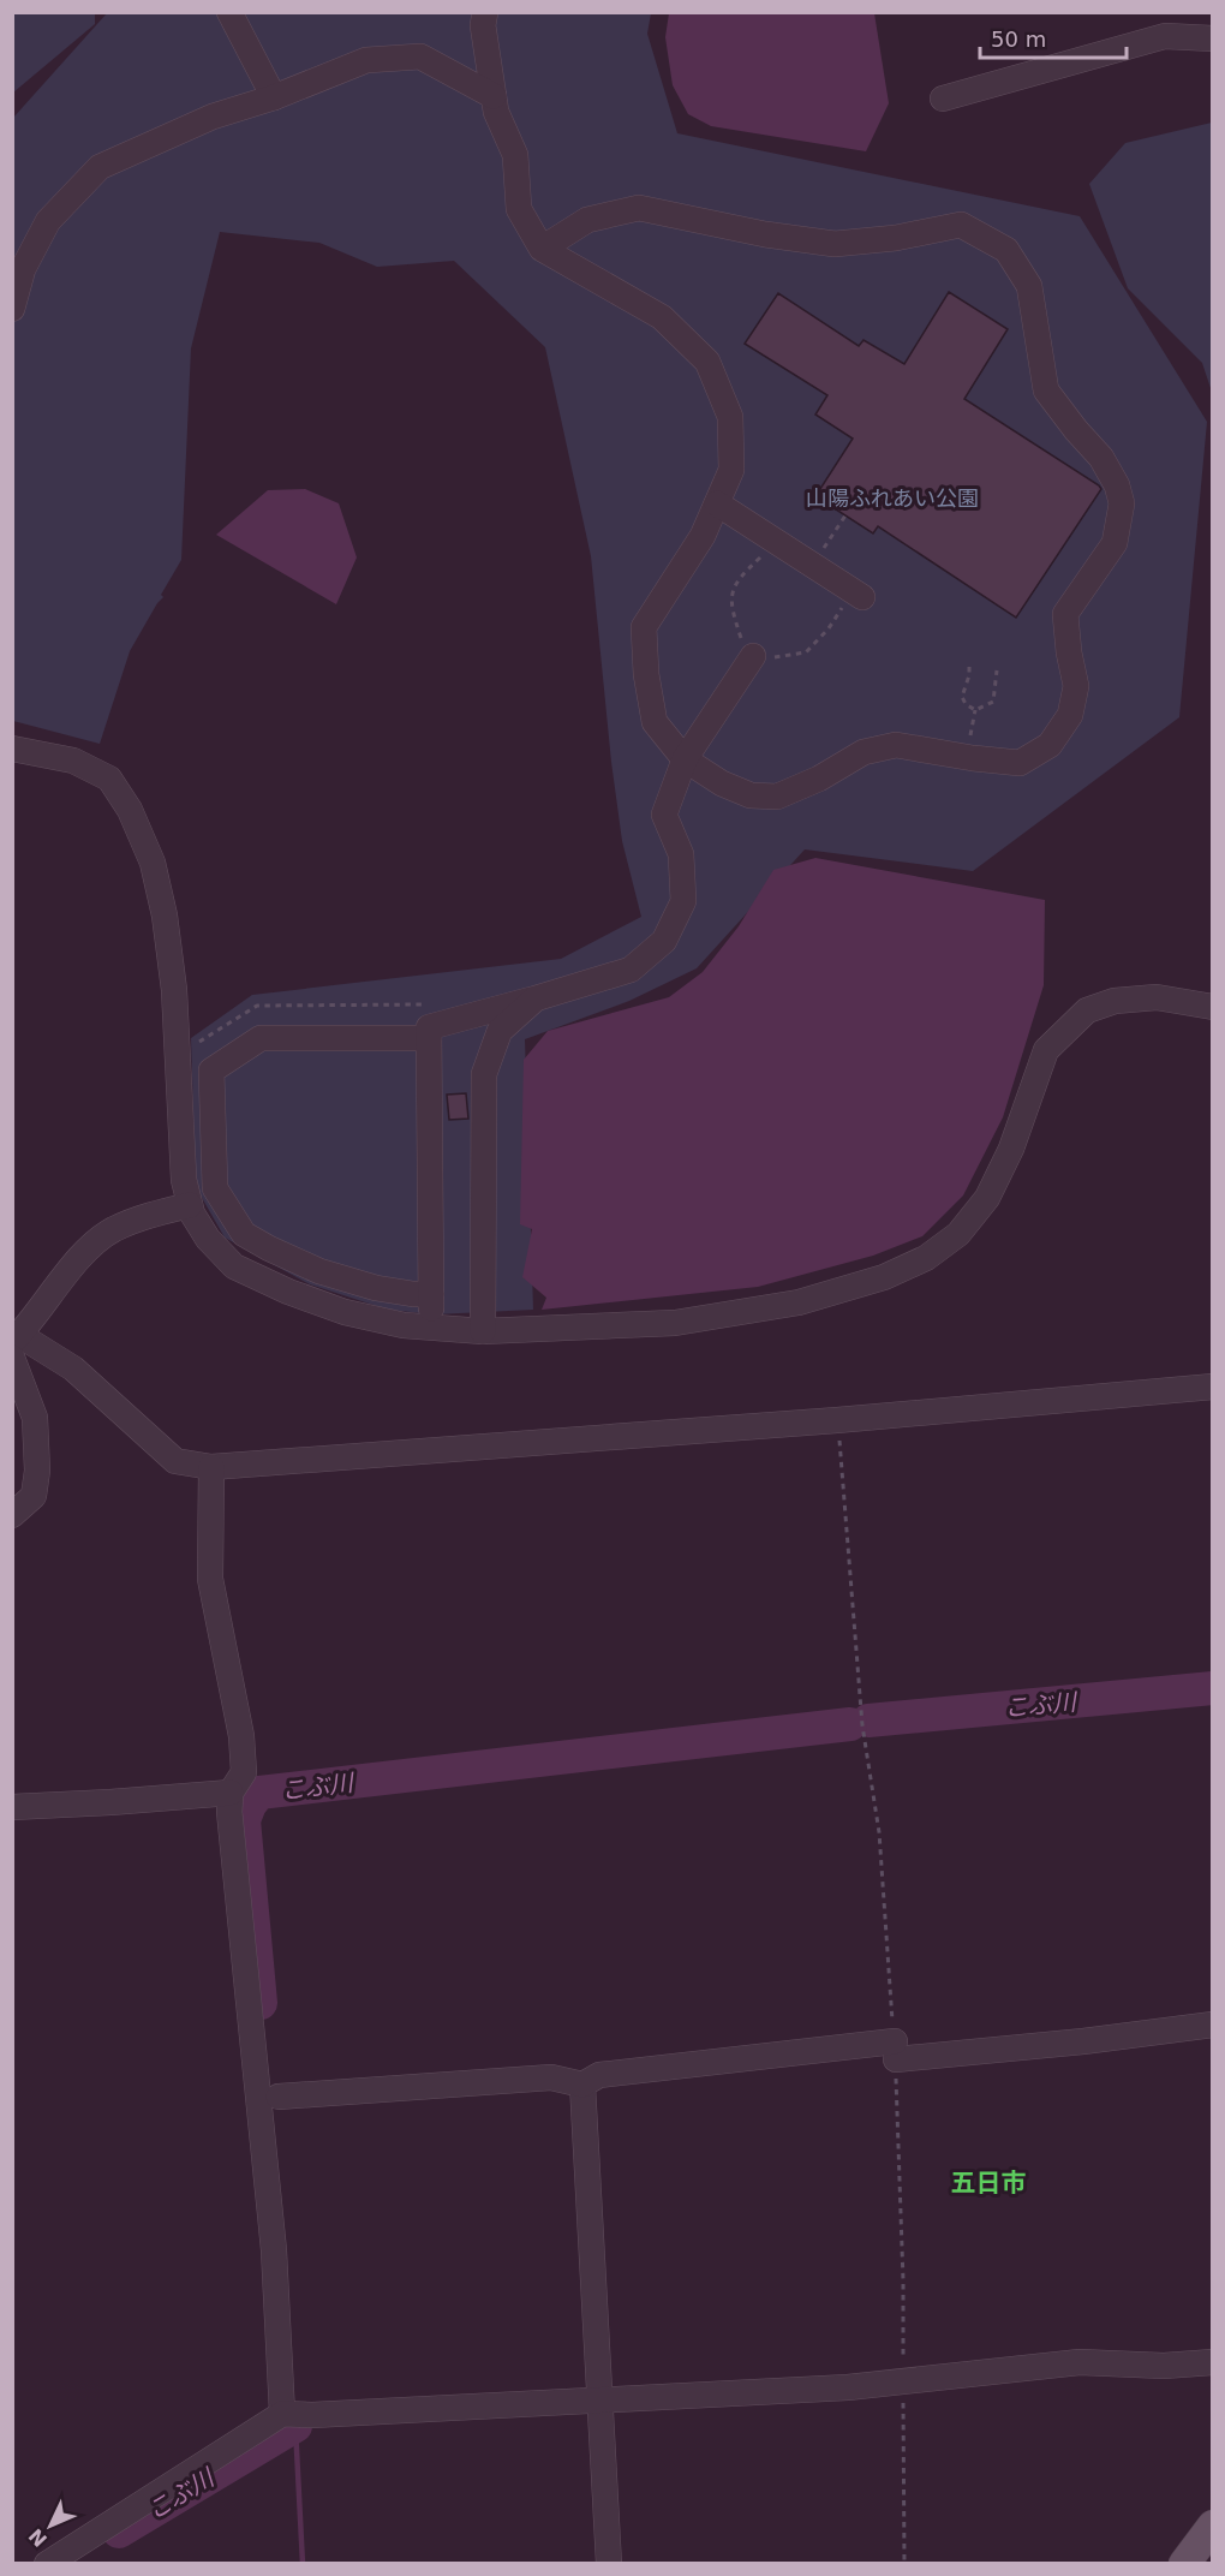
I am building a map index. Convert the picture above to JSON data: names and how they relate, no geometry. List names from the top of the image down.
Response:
{
  "districts": ["五日市"],
  "water": ["こぶ川"],
  "parks": ["山陽ふれあい公園"],
  "scale_bar": "50 m",
  "north": "bottom left"
}
